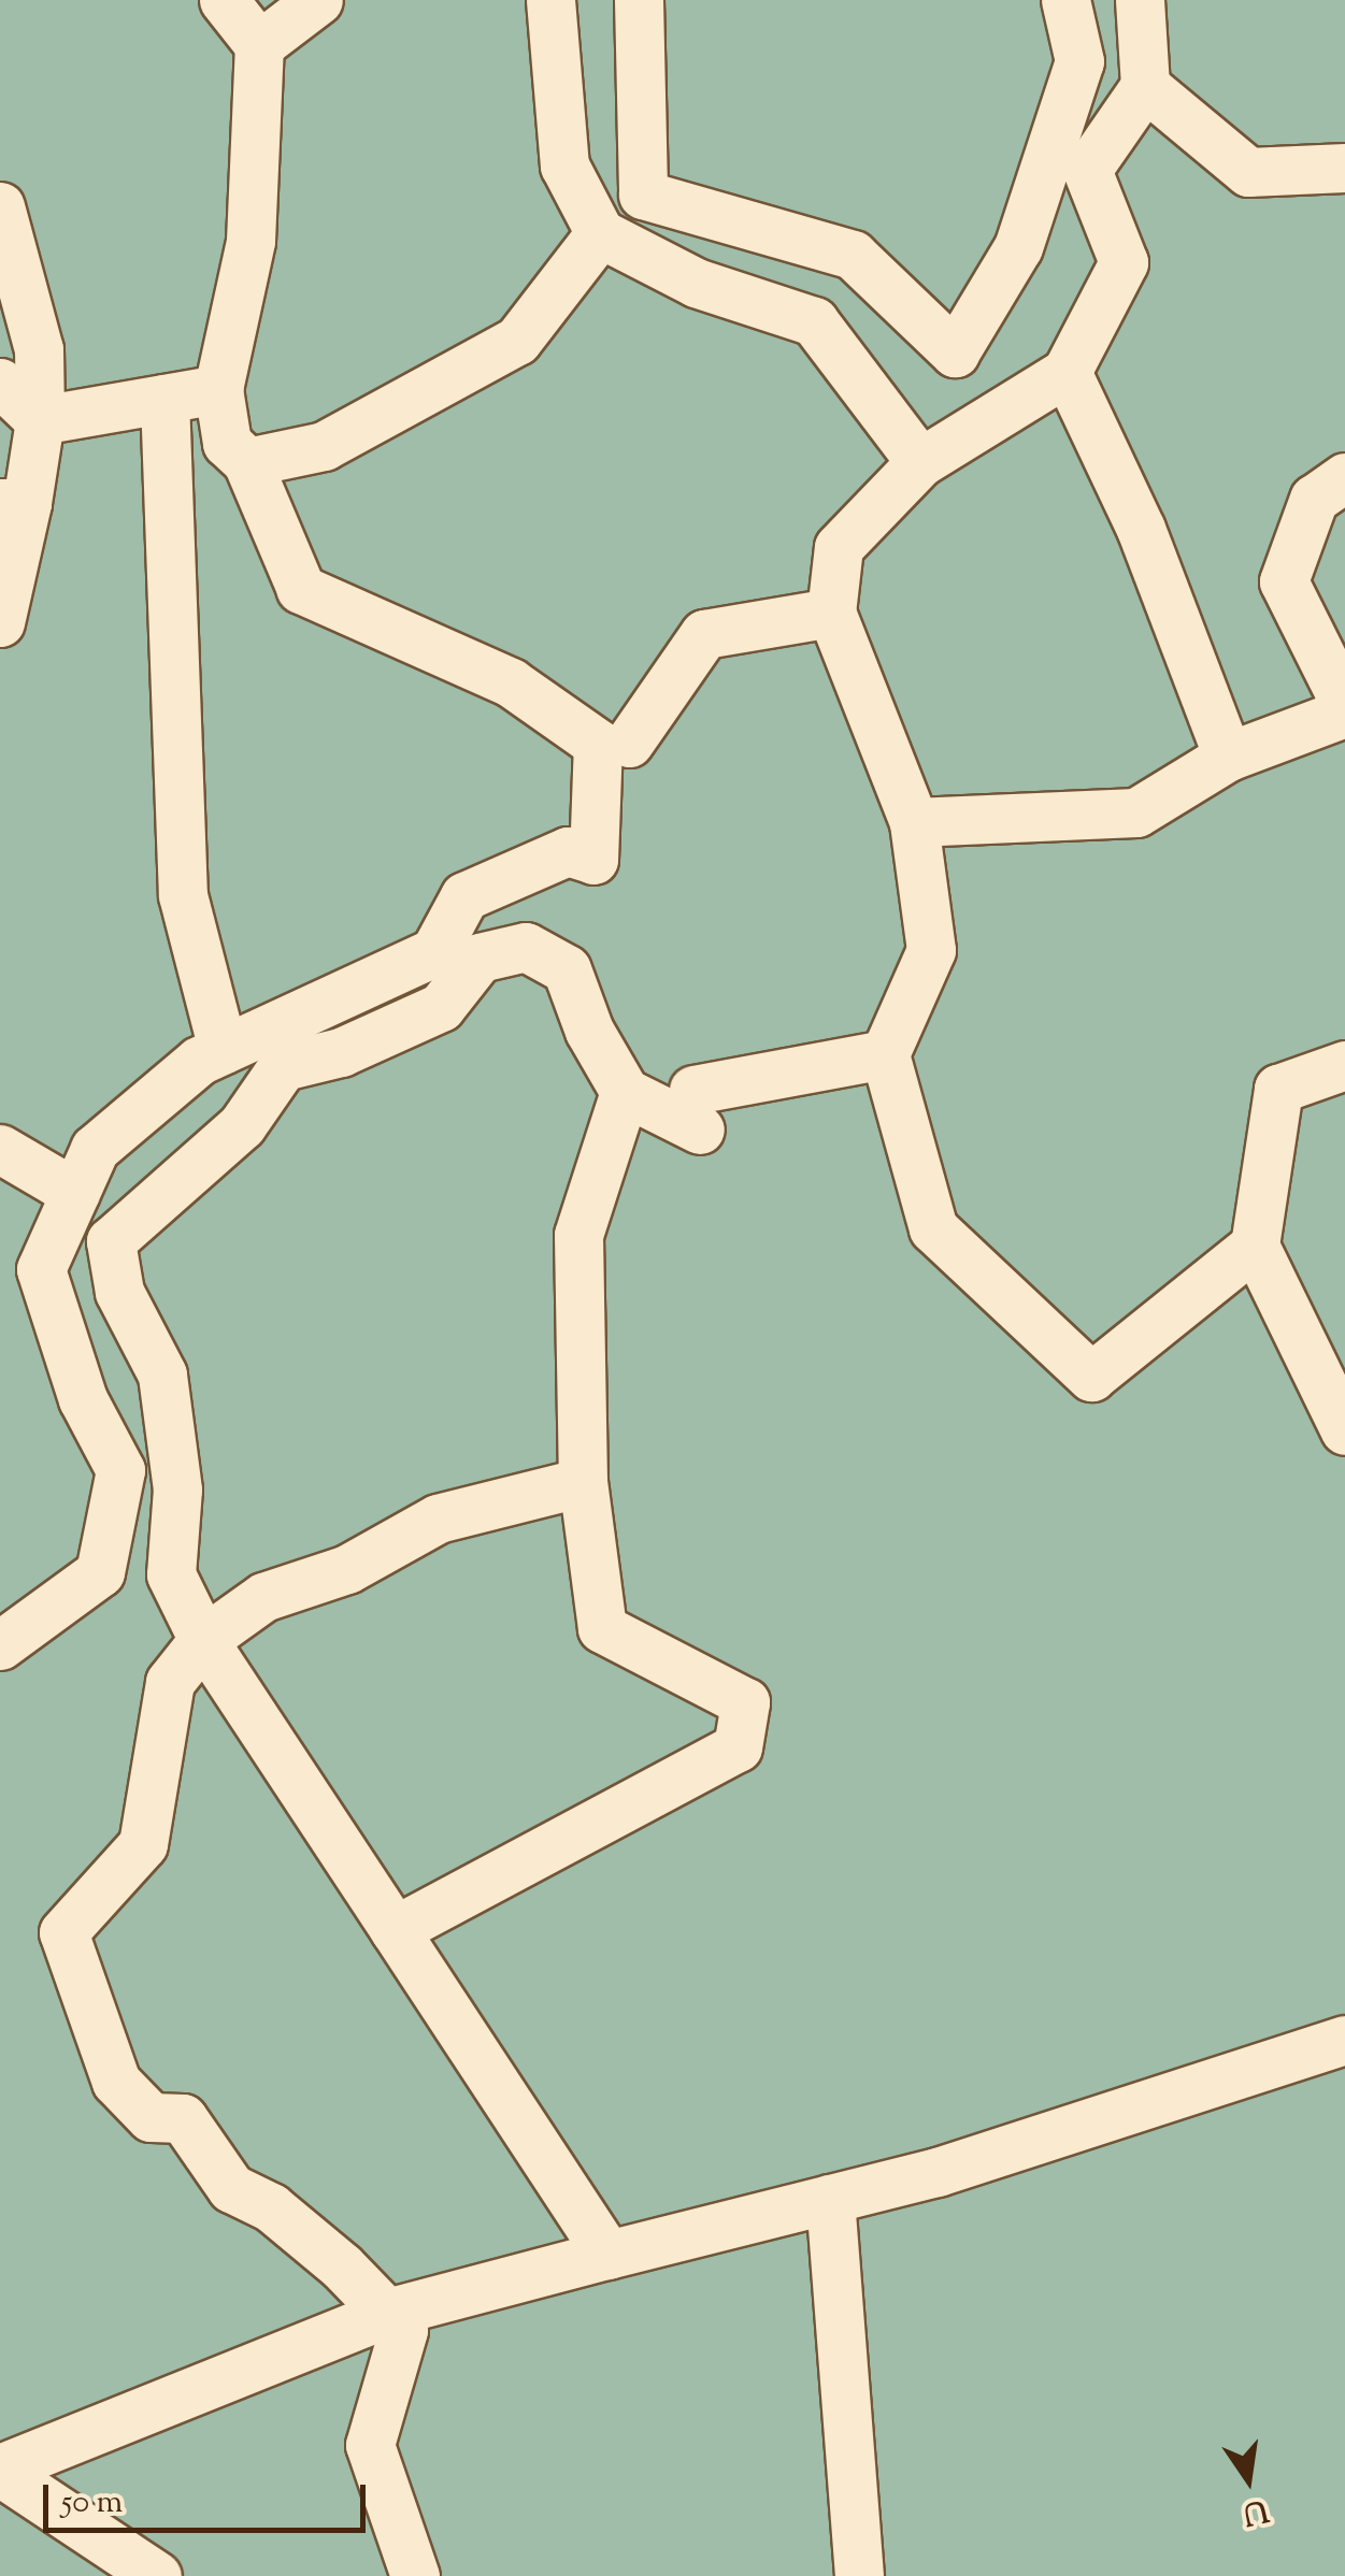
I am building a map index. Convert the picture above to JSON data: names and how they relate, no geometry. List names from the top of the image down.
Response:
{
  "scale_bar": "50 m",
  "north": "bottom"
}
